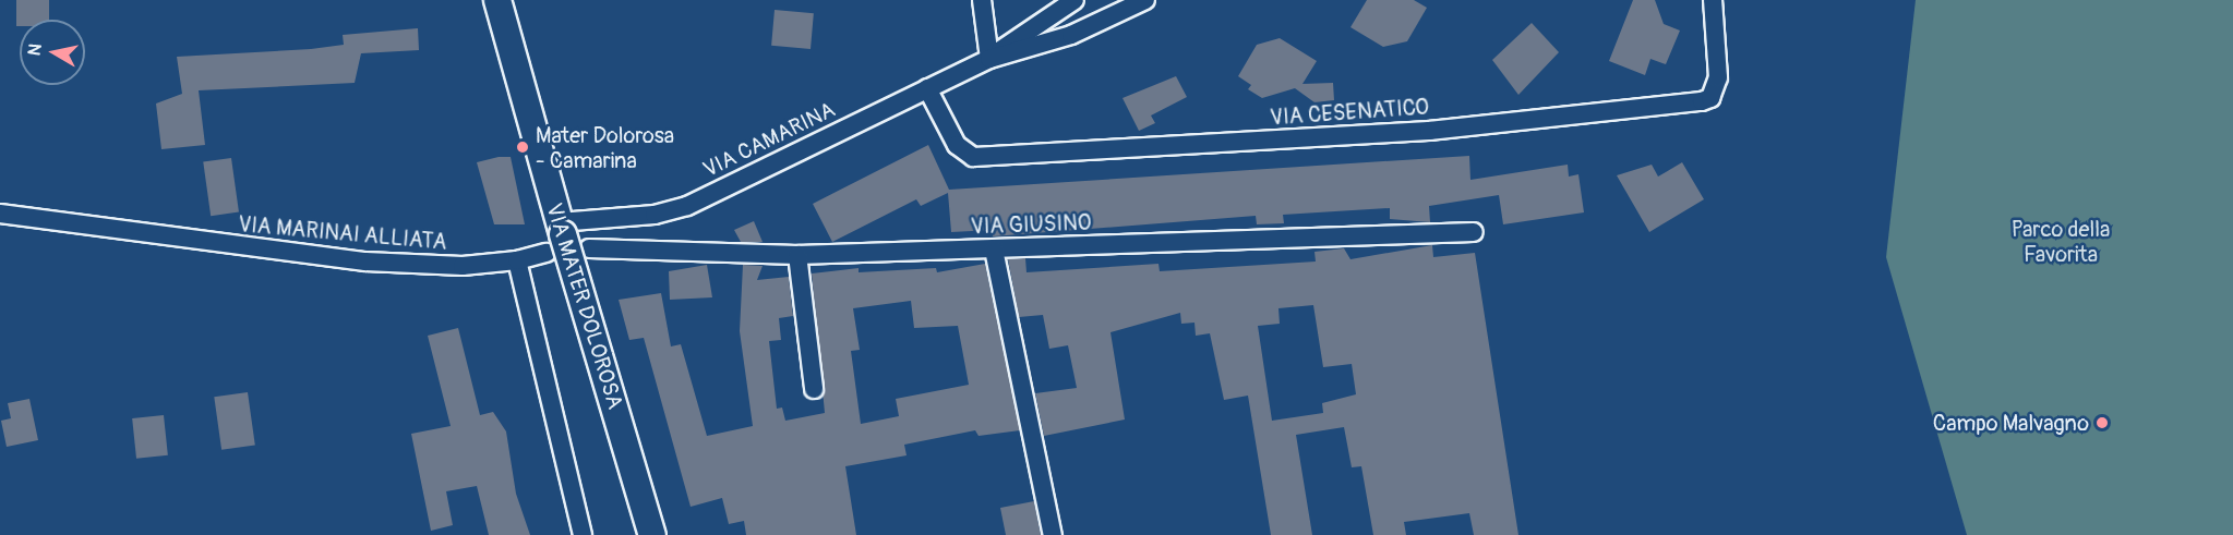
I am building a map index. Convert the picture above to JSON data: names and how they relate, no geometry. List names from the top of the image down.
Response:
{
  "streets": {
    "street": [
      "VIA CESENATICO",
      "VIA CAMARINA",
      "VIA GIUSINO",
      "VIA MARINAI ALLIATA",
      "VIA MATER DOLOROSA"
    ]
  },
  "crossings": [
    ["VIA CESENATICO", "VIA CAMARINA"],
    ["VIA CAMARINA", "VIA MATER DOLOROSA"]
  ],
  "parks": ["Parco della Favorita"],
  "places": ["Mater Dolorosa - Camarina", "Campo Malvagno"],
  "north": "left"
}
